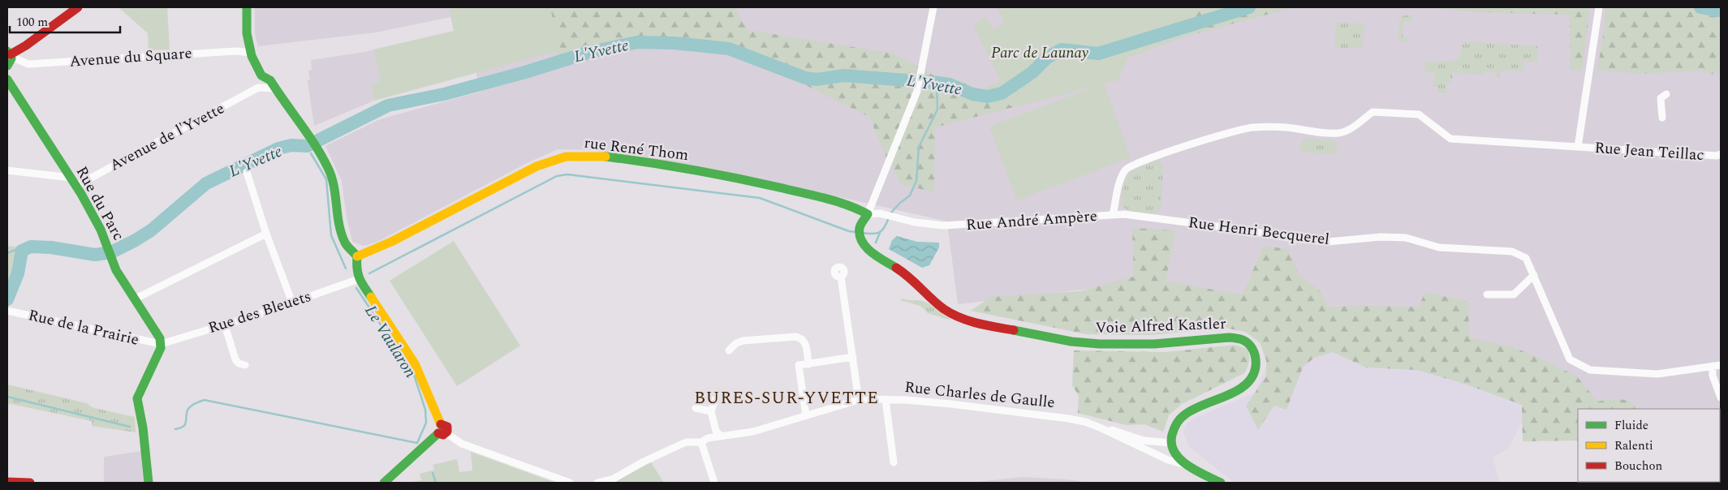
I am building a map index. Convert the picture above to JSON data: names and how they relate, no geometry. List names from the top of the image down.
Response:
{
  "streets": {
    "main road": [
      "rue René Thom",
      "Rue du Parc",
      "Voie Alfred Kastler",
      "Rue Charles de Gaulle"
    ],
    "street": [
      "Avenue du Square",
      "Avenue de l'Yvette",
      "Rue Jean Teillac",
      "Rue André Ampère",
      "Rue Henri Becquerel",
      "Rue des Bleuets",
      "Rue de la Prairie"
    ]
  },
  "crossings": [
    ["Avenue de l'Yvette", "Rue du Parc"],
    ["rue René Thom", "Rue André Ampère"],
    ["rue René Thom", "Voie Alfred Kastler"],
    ["Rue Jean Teillac", "Rue André Ampère"],
    ["Rue du Parc", "Rue des Bleuets"],
    ["Rue du Parc", "Rue de la Prairie"],
    ["Rue André Ampère", "Rue Henri Becquerel"],
    ["Rue André Ampère", "Voie Alfred Kastler"],
    ["Rue des Bleuets", "Rue de la Prairie"],
    ["Voie Alfred Kastler", "Rue Charles de Gaulle"]
  ],
  "districts": ["BURES-SUR-YVETTE"],
  "water": ["L'Yvette", "Le Vaularon"],
  "parks": ["Parc de Launay"],
  "legend": ["Fluide", "Ralenti", "Bouchon"],
  "scale_bar": "100 m"
}
